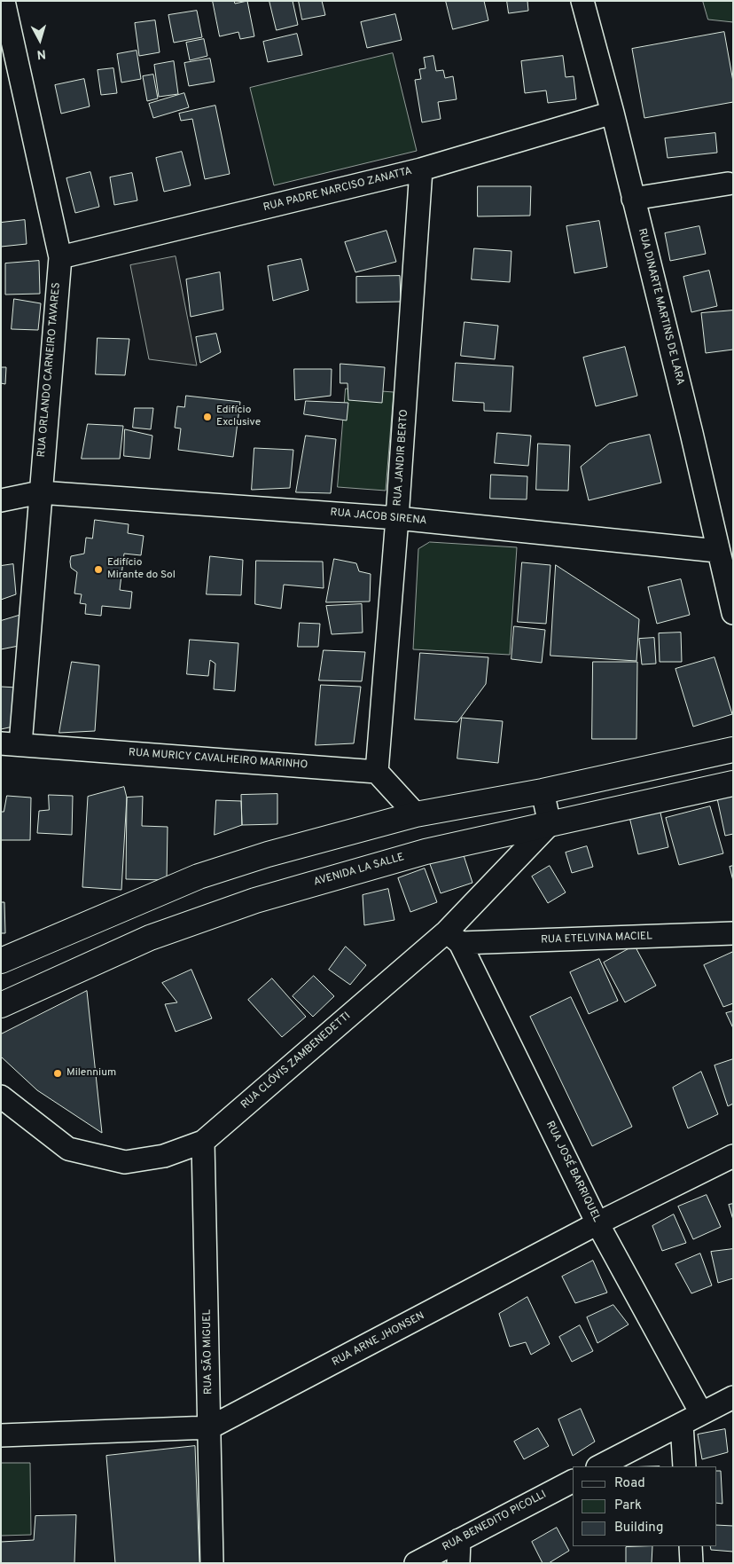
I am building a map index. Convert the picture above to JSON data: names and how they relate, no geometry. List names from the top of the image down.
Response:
{
  "streets": {
    "main road": ["AVENIDA LA SALLE"],
    "street": [
      "RUA PADRE NARCISO ZANATTA",
      "RUA DINARTE MARTINS DE LARA",
      "RUA ORLANDO CARNEIRO TAVARES",
      "RUA JANDIR BERTO",
      "RUA JACOB SIRENA",
      "RUA MURICY CAVALHEIRO MARINHO",
      "RUA ETELVINA MACIEL",
      "RUA CLÓVIS ZAMBENEDETTI",
      "RUA JOSÉ BARRIQUEL",
      "RUA ARNE JHONSEN",
      "RUA SÃO MIGUEL",
      "RUA BENEDITO PICOLLI"
    ]
  },
  "crossings": [
    ["RUA PADRE NARCISO ZANATTA", "RUA DINARTE MARTINS DE LARA"],
    ["RUA PADRE NARCISO ZANATTA", "RUA ORLANDO CARNEIRO TAVARES"],
    ["RUA PADRE NARCISO ZANATTA", "RUA JANDIR BERTO"],
    ["RUA DINARTE MARTINS DE LARA", "RUA JACOB SIRENA"],
    ["RUA ORLANDO CARNEIRO TAVARES", "RUA JACOB SIRENA"],
    ["RUA ORLANDO CARNEIRO TAVARES", "RUA MURICY CAVALHEIRO MARINHO"],
    ["RUA JANDIR BERTO", "RUA JACOB SIRENA"],
    ["RUA JANDIR BERTO", "RUA MURICY CAVALHEIRO MARINHO"],
    ["AVENIDA LA SALLE", "RUA CLÓVIS ZAMBENEDETTI"],
    ["RUA ETELVINA MACIEL", "RUA CLÓVIS ZAMBENEDETTI"],
    ["RUA ETELVINA MACIEL", "RUA JOSÉ BARRIQUEL"],
    ["RUA CLÓVIS ZAMBENEDETTI", "RUA JOSÉ BARRIQUEL"],
    ["RUA CLÓVIS ZAMBENEDETTI", "RUA SÃO MIGUEL"],
    ["RUA JOSÉ BARRIQUEL", "RUA ARNE JHONSEN"],
    ["RUA ARNE JHONSEN", "RUA SÃO MIGUEL"]
  ],
  "places": ["Edifício Exclusive", "Edifício Mirante do Sol", "Milennium"],
  "legend": ["Road", "Park", "Building"],
  "north": "bottom"
}
